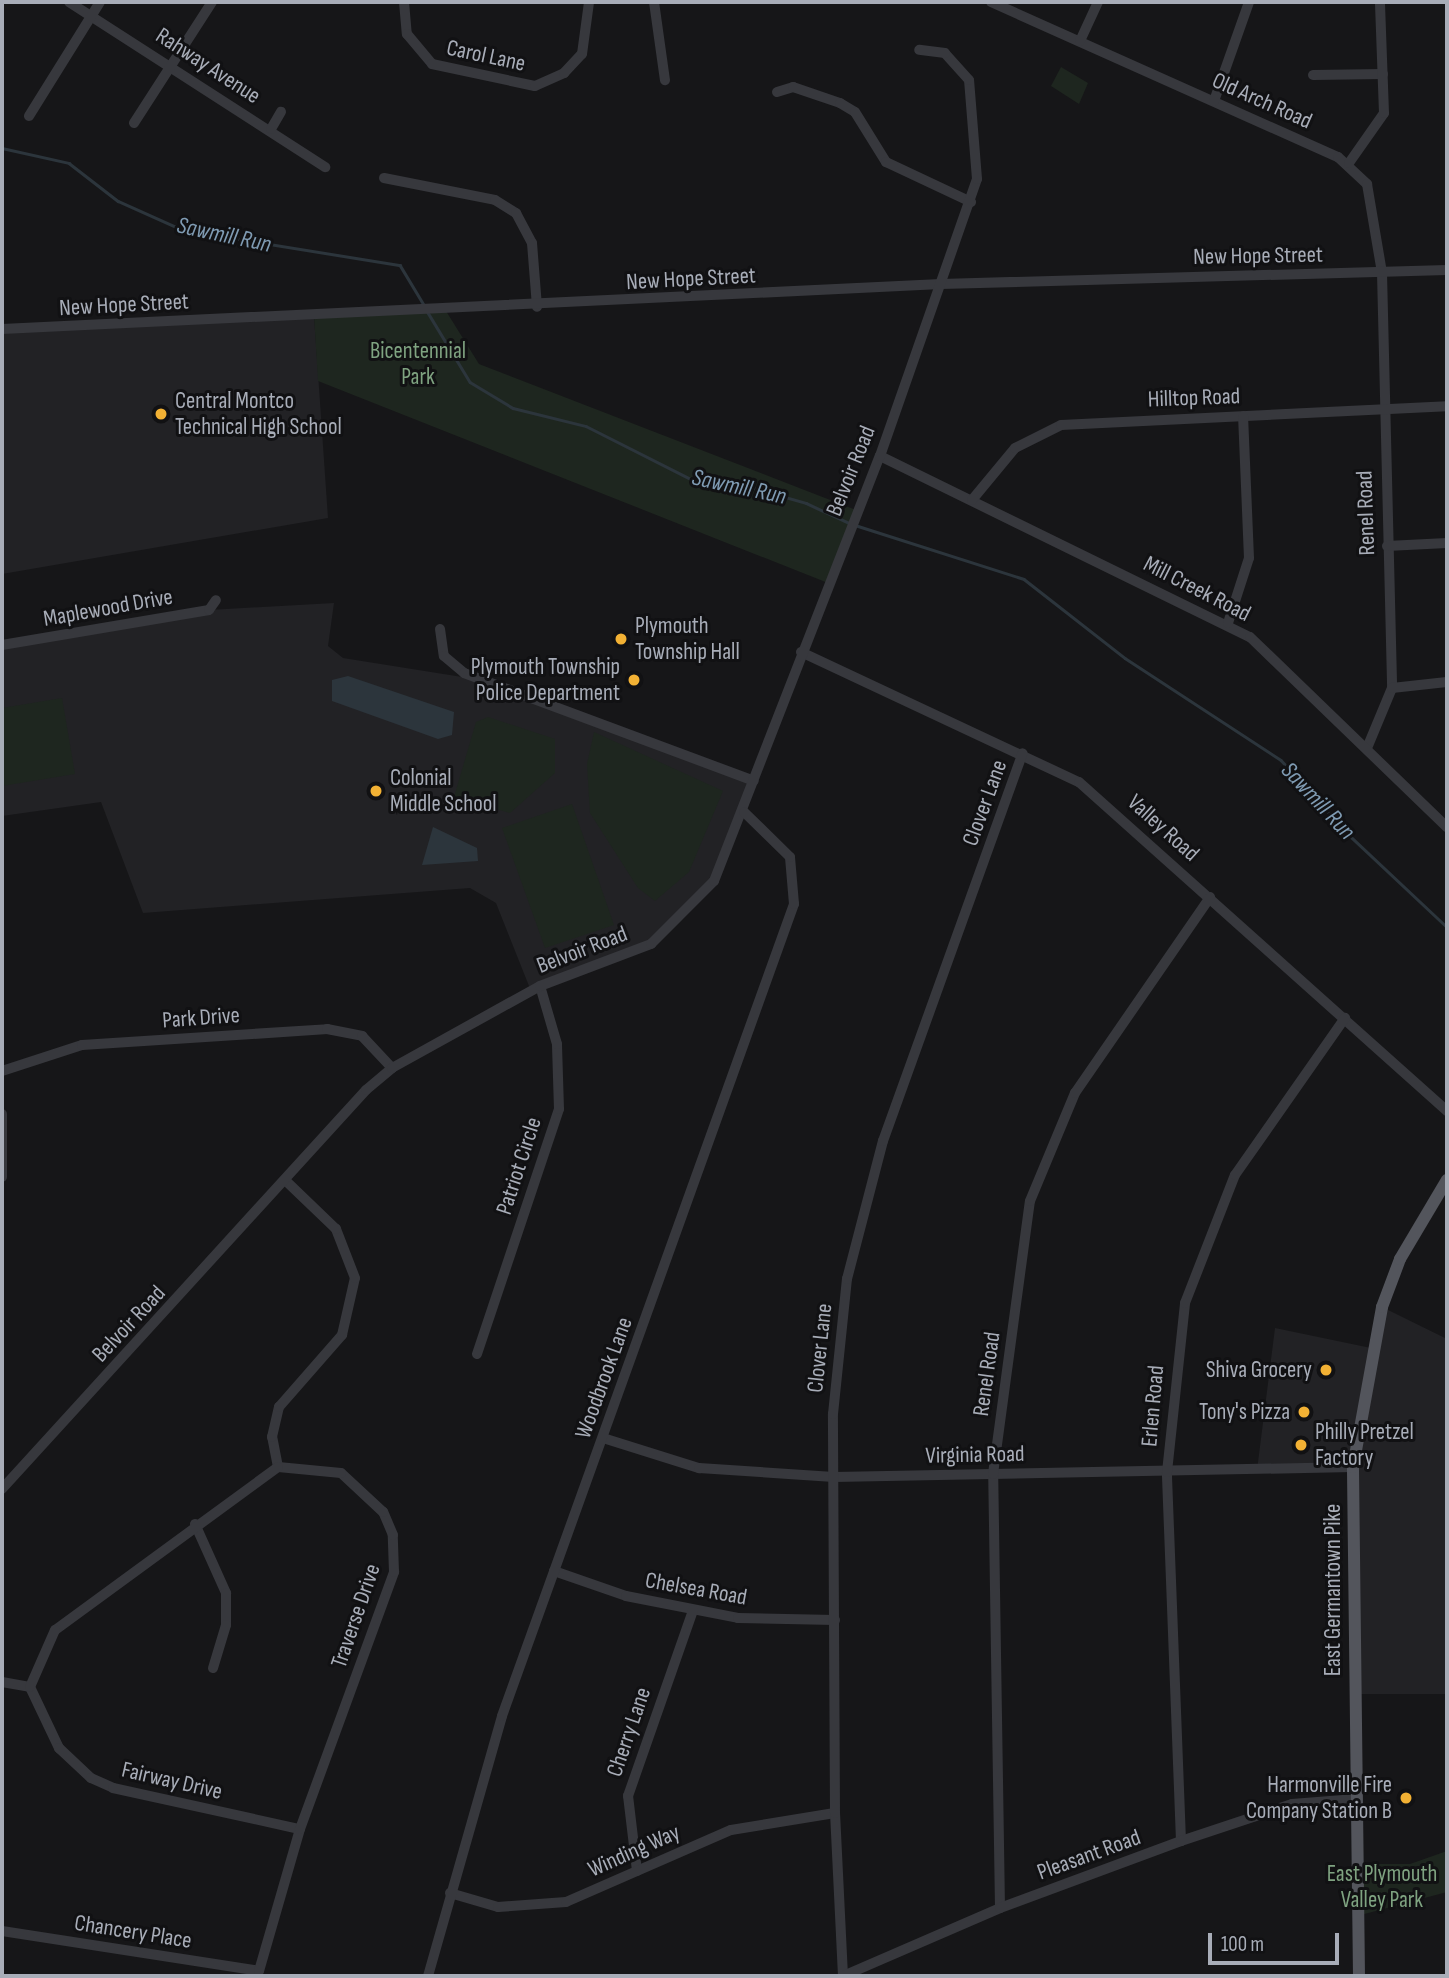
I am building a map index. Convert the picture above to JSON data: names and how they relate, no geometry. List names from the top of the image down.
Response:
{
  "streets": {
    "main road": ["East Germantown Pike"],
    "street": [
      "Carol Lane",
      "Rahway Avenue",
      "Old Arch Road",
      "New Hope Street",
      "Hilltop Road",
      "Belvoir Road",
      "Renel Road",
      "Mill Creek Road",
      "Maplewood Drive",
      "Clover Lane",
      "Valley Road",
      "Park Drive",
      "Patriot Circle",
      "Woodbrook Lane",
      "Erlen Road",
      "Virginia Road",
      "Chelsea Road",
      "Traverse Drive",
      "Cherry Lane",
      "Fairway Drive",
      "Winding Way",
      "Pleasant Road",
      "Chancery Place"
    ]
  },
  "crossings": [
    ["New Hope Street", "Belvoir Road"],
    ["New Hope Street", "Renel Road"],
    ["Hilltop Road", "Renel Road"],
    ["Hilltop Road", "Mill Creek Road"],
    ["Belvoir Road", "Mill Creek Road"],
    ["Belvoir Road", "Valley Road"],
    ["Belvoir Road", "Park Drive"],
    ["Belvoir Road", "Patriot Circle"],
    ["Belvoir Road", "Woodbrook Lane"],
    ["Renel Road", "Mill Creek Road"],
    ["Renel Road", "Valley Road"],
    ["Renel Road", "Virginia Road"],
    ["Renel Road", "Pleasant Road"],
    ["Clover Lane", "Valley Road"],
    ["Clover Lane", "Virginia Road"],
    ["Clover Lane", "Chelsea Road"],
    ["Clover Lane", "Winding Way"],
    ["Clover Lane", "Pleasant Road"],
    ["Valley Road", "Erlen Road"],
    ["Woodbrook Lane", "Virginia Road"],
    ["Woodbrook Lane", "Chelsea Road"],
    ["Woodbrook Lane", "Winding Way"],
    ["Erlen Road", "Virginia Road"],
    ["Erlen Road", "Pleasant Road"],
    ["Virginia Road", "East Germantown Pike"],
    ["Chelsea Road", "Cherry Lane"],
    ["East Germantown Pike", "Pleasant Road"],
    ["Traverse Drive", "Fairway Drive"],
    ["Traverse Drive", "Chancery Place"],
    ["Cherry Lane", "Winding Way"]
  ],
  "water": ["Sawmill Run"],
  "parks": ["Bicentennial Park", "East Plymouth Valley Park"],
  "places": [
    "Central Montco Technical High School",
    "Plymouth Township Hall",
    "Plymouth Township Police Department",
    "Colonial Middle School",
    "Shiva Grocery",
    "Tony's Pizza",
    "Philly Pretzel Factory",
    "Harmonville Fire Company Station B"
  ],
  "scale_bar": "100 m"
}
